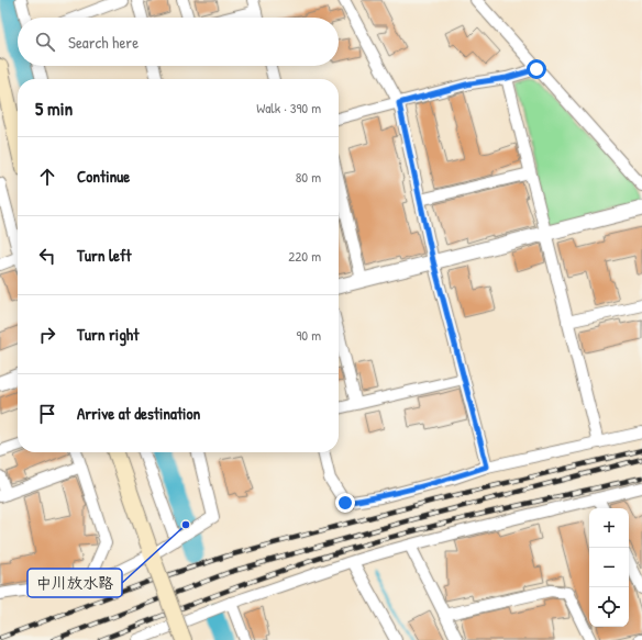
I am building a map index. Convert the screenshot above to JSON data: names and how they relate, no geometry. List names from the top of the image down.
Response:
{
  "places": ["中川放水路"],
  "page": {
    "search": "Search here",
    "heading": ["5 min", "Walk · 390 m"],
    "list": [
      ["Continue", "80 m"],
      ["Turn left", "220 m"],
      ["Turn right", "90 m"],
      "Arrive at destination"
    ],
    "map_buttons": ["+", "−"]
  }
}
